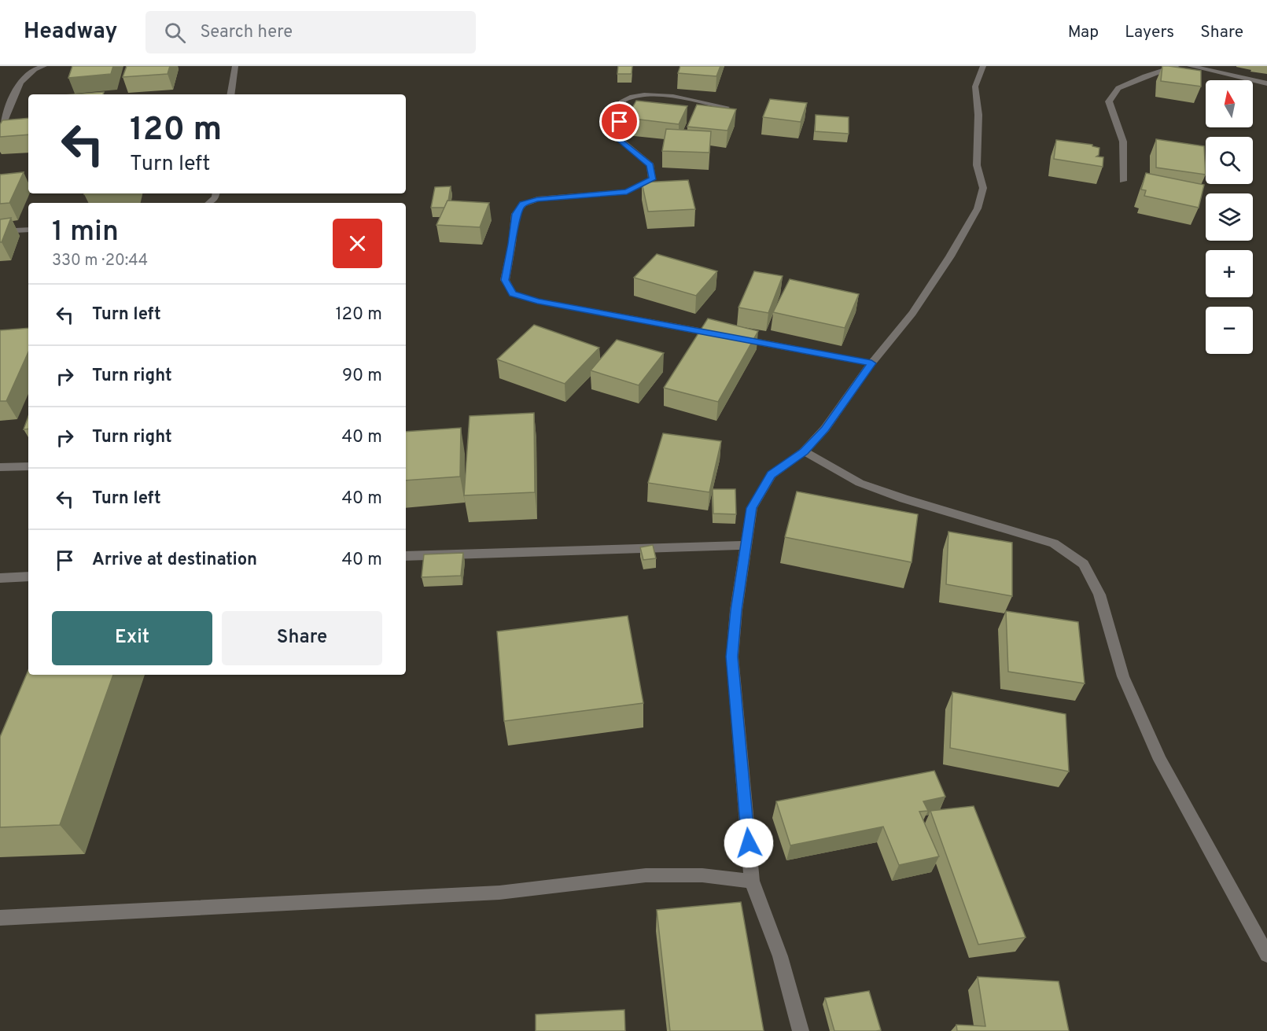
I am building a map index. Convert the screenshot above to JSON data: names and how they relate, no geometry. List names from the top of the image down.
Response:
{
  "north": "top",
  "page": {
    "header": "Headway",
    "search": "Search here",
    "nav": ["Map", "Layers", "Share"],
    "map_buttons": ["+", "−"],
    "turn": ["120 m", "Turn left"],
    "heading": ["1 min", "330 m · 20:44"],
    "list": [
      {
        "name": "Turn left",
        "value": "120 m"
      },
      {
        "name": "Turn right",
        "value": "90 m"
      },
      {
        "name": "Turn right",
        "value": "40 m"
      },
      {
        "name": "Turn left",
        "value": "40 m"
      },
      {
        "name": "Arrive at destination",
        "value": "40 m"
      }
    ],
    "buttons": ["Exit", "Share"]
  }
}
